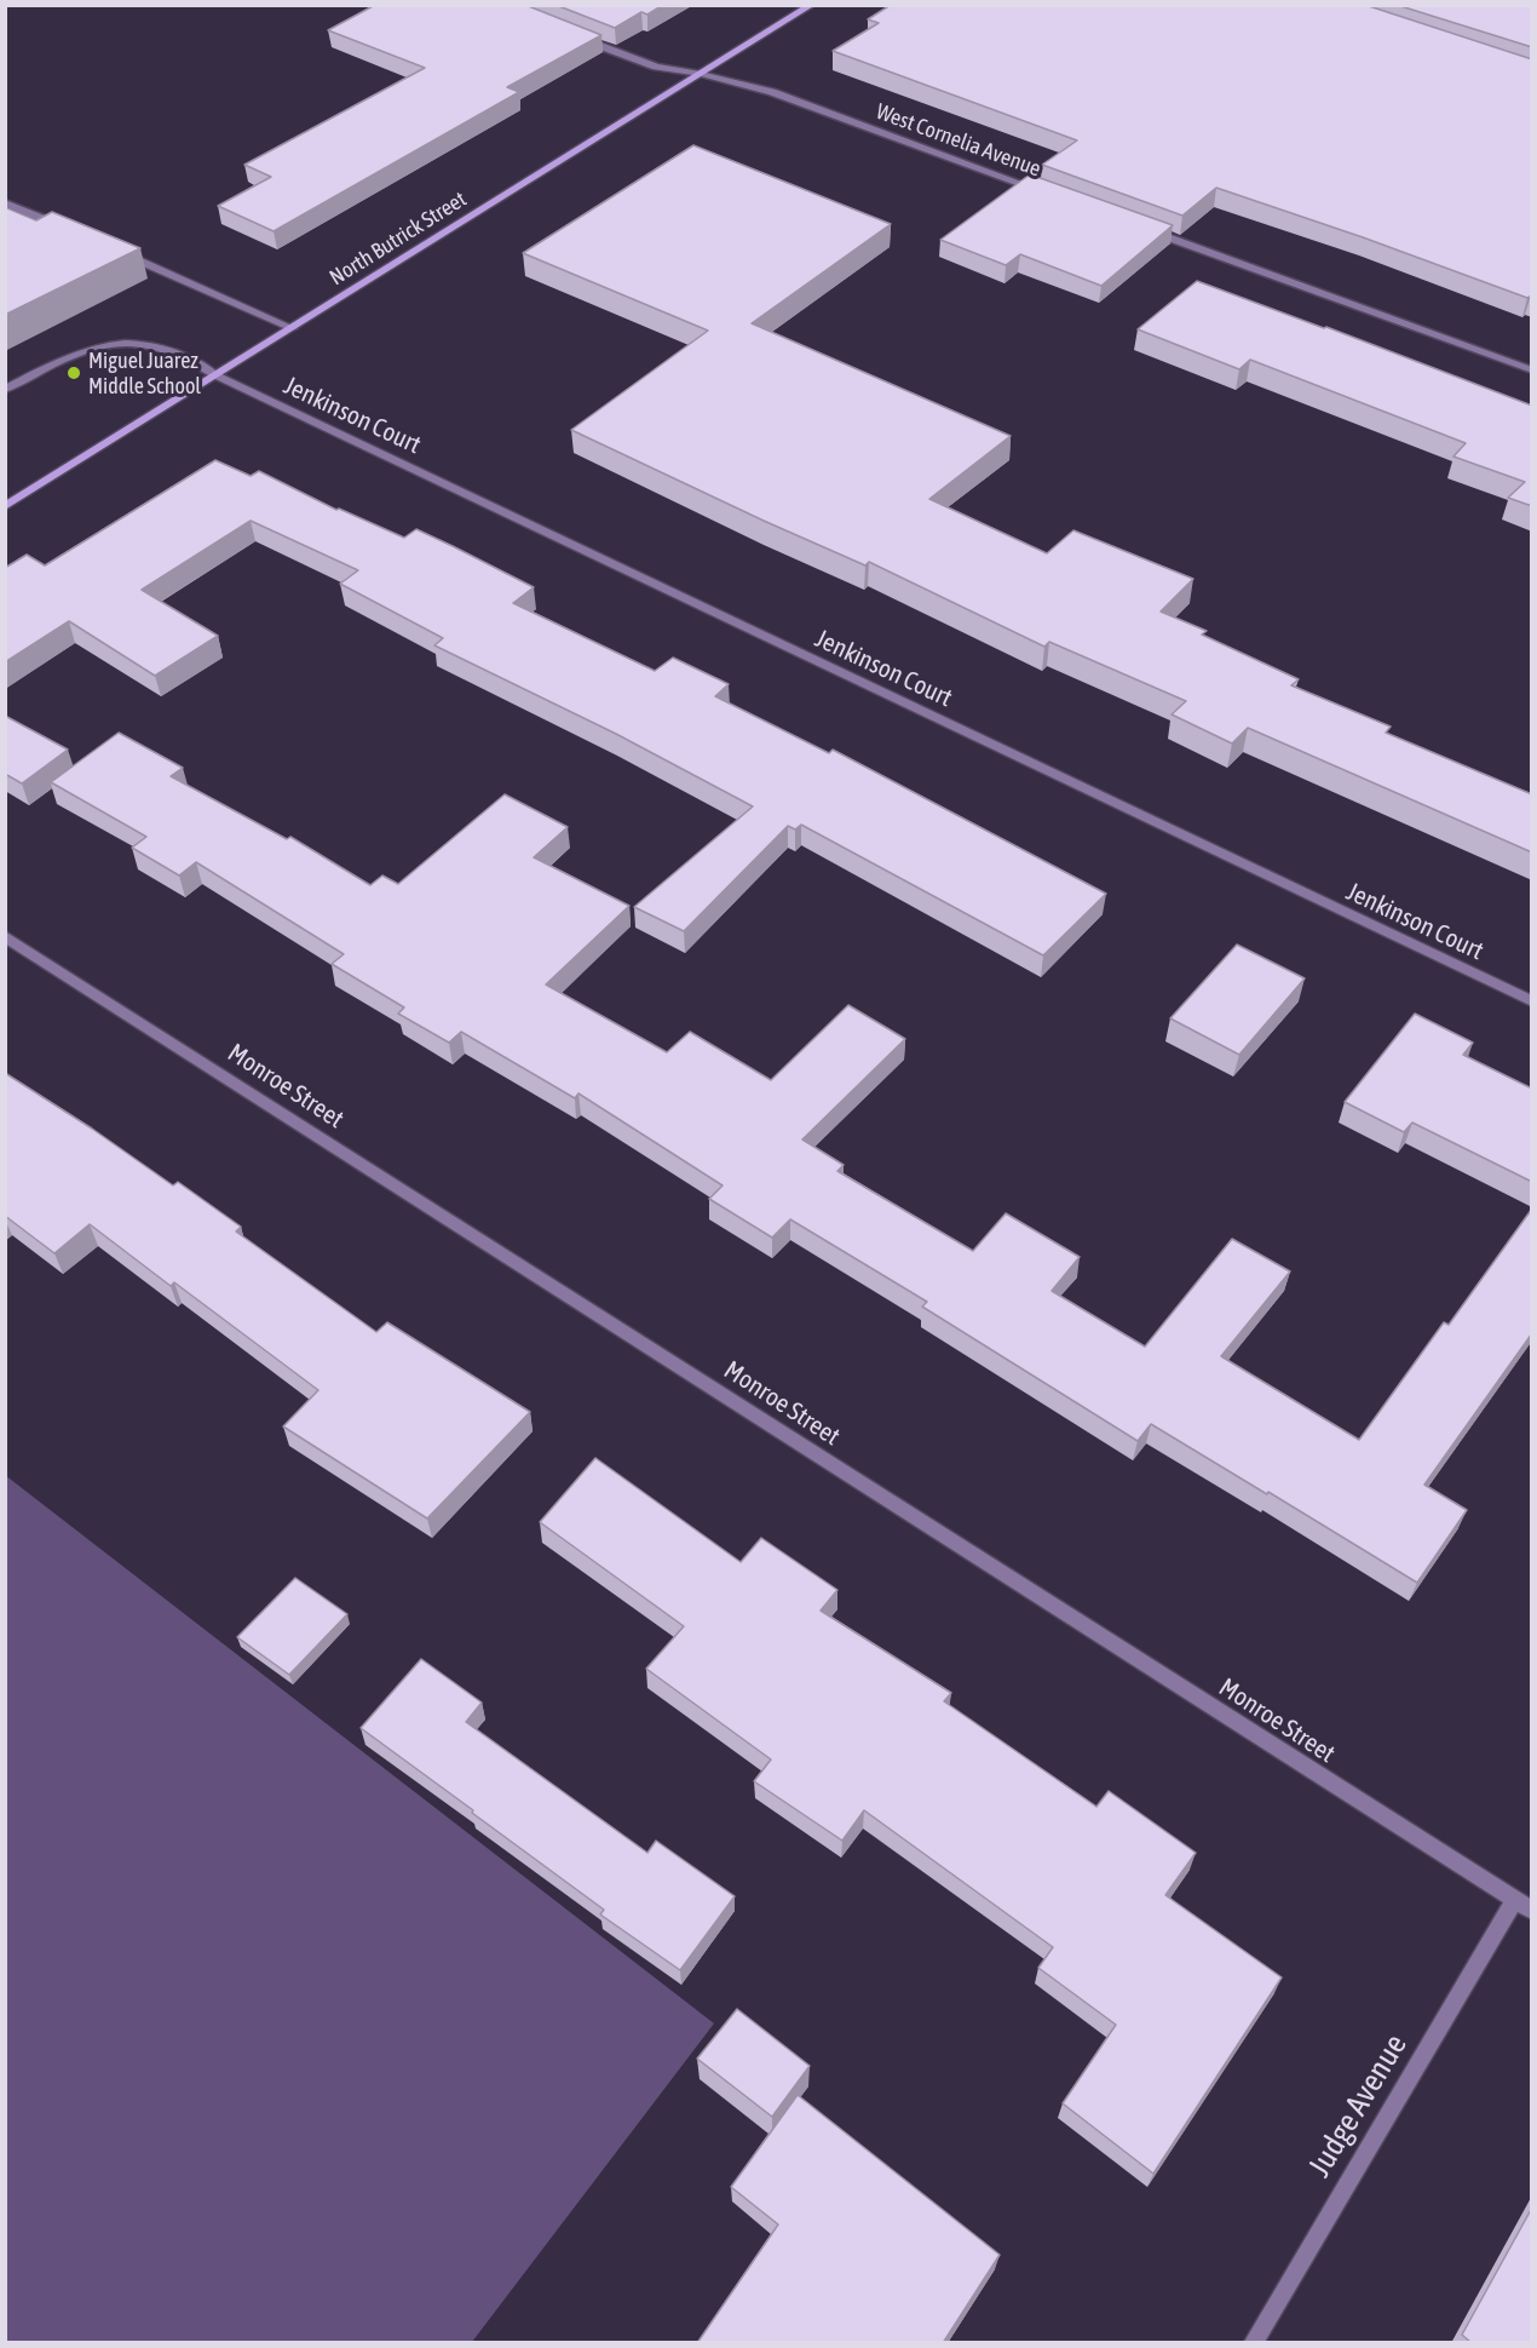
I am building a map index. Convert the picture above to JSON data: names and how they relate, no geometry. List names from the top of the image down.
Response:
{
  "streets": {
    "street": [
      "West Cornelia Avenue",
      "North Butrick Street",
      "Jenkinson Court",
      "Monroe Street",
      "Judge Avenue"
    ]
  },
  "crossings": [
    ["West Cornelia Avenue", "North Butrick Street"],
    ["North Butrick Street", "Jenkinson Court"],
    ["Monroe Street", "Judge Avenue"]
  ],
  "places": ["Miguel Juarez Middle School"]
}
